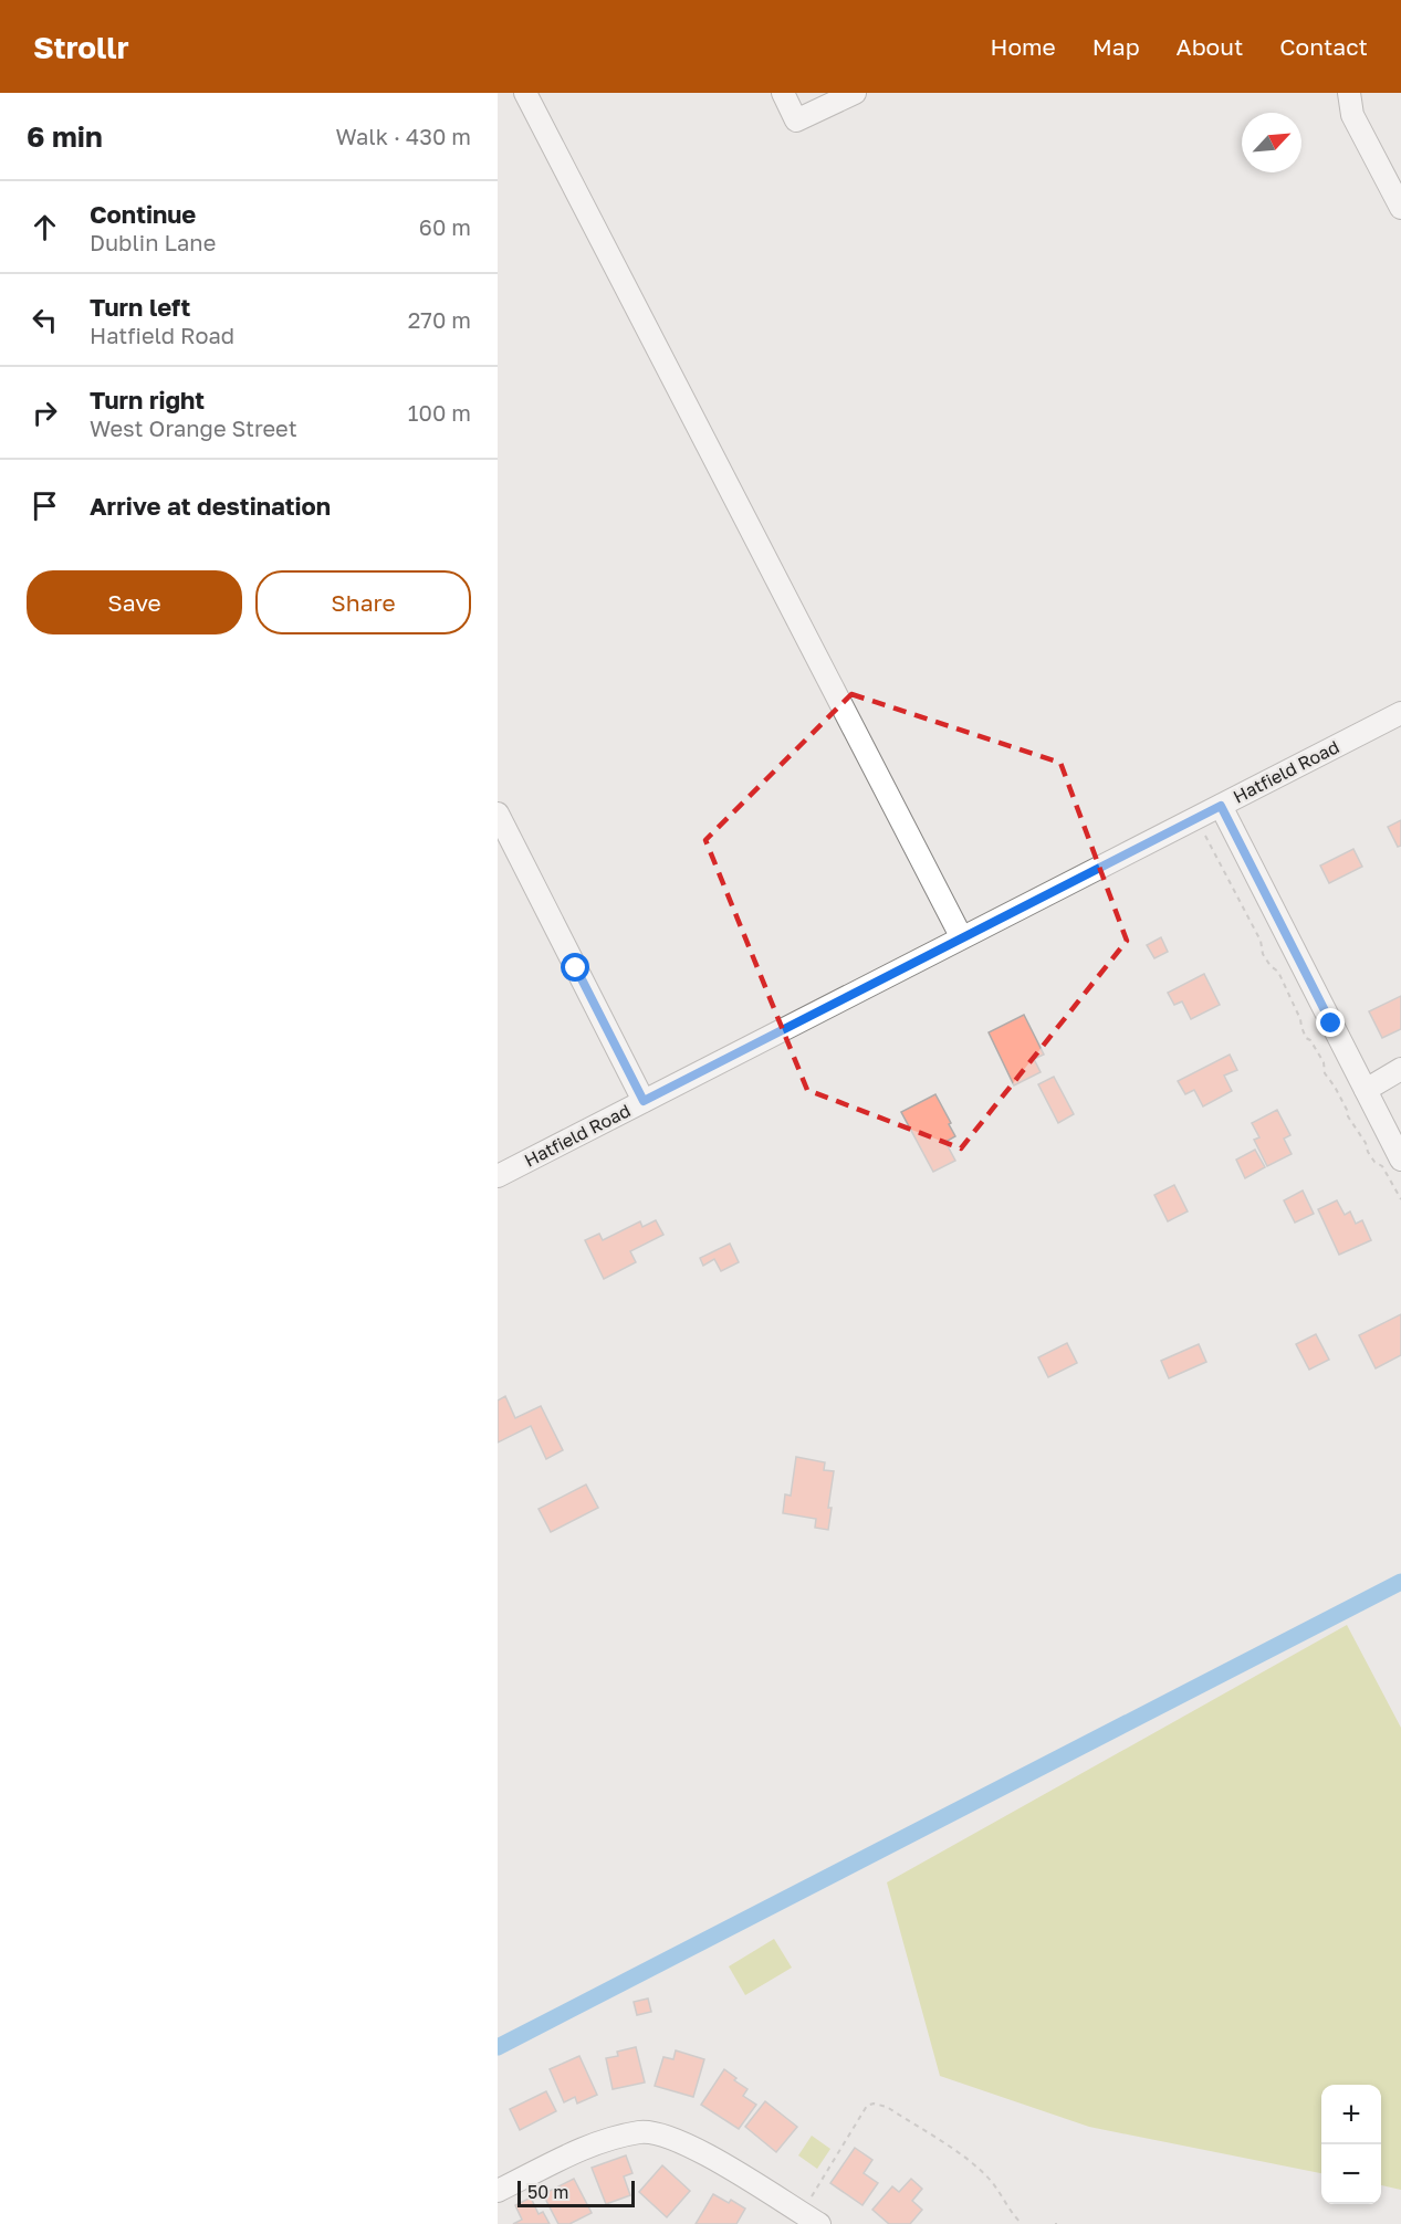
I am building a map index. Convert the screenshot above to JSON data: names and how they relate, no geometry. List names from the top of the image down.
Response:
{
  "streets": {
    "street": ["Hatfield Road"]
  },
  "scale_bar": "50 m",
  "north": "top right",
  "page": {
    "header": "Strollr",
    "nav": [
      "Home",
      "Map",
      "About",
      "Contact"
    ],
    "heading": ["6 min", "Walk · 430 m"],
    "list": [
      ["Continue", "Dublin Lane", "60 m"],
      ["Turn left", "Hatfield Road", "270 m"],
      ["Turn right", "West Orange Street", "100 m"],
      "Arrive at destination"
    ],
    "buttons": ["Save", "Share"],
    "map_buttons": ["+", "−"],
    "scale": "50 m"
  }
}
